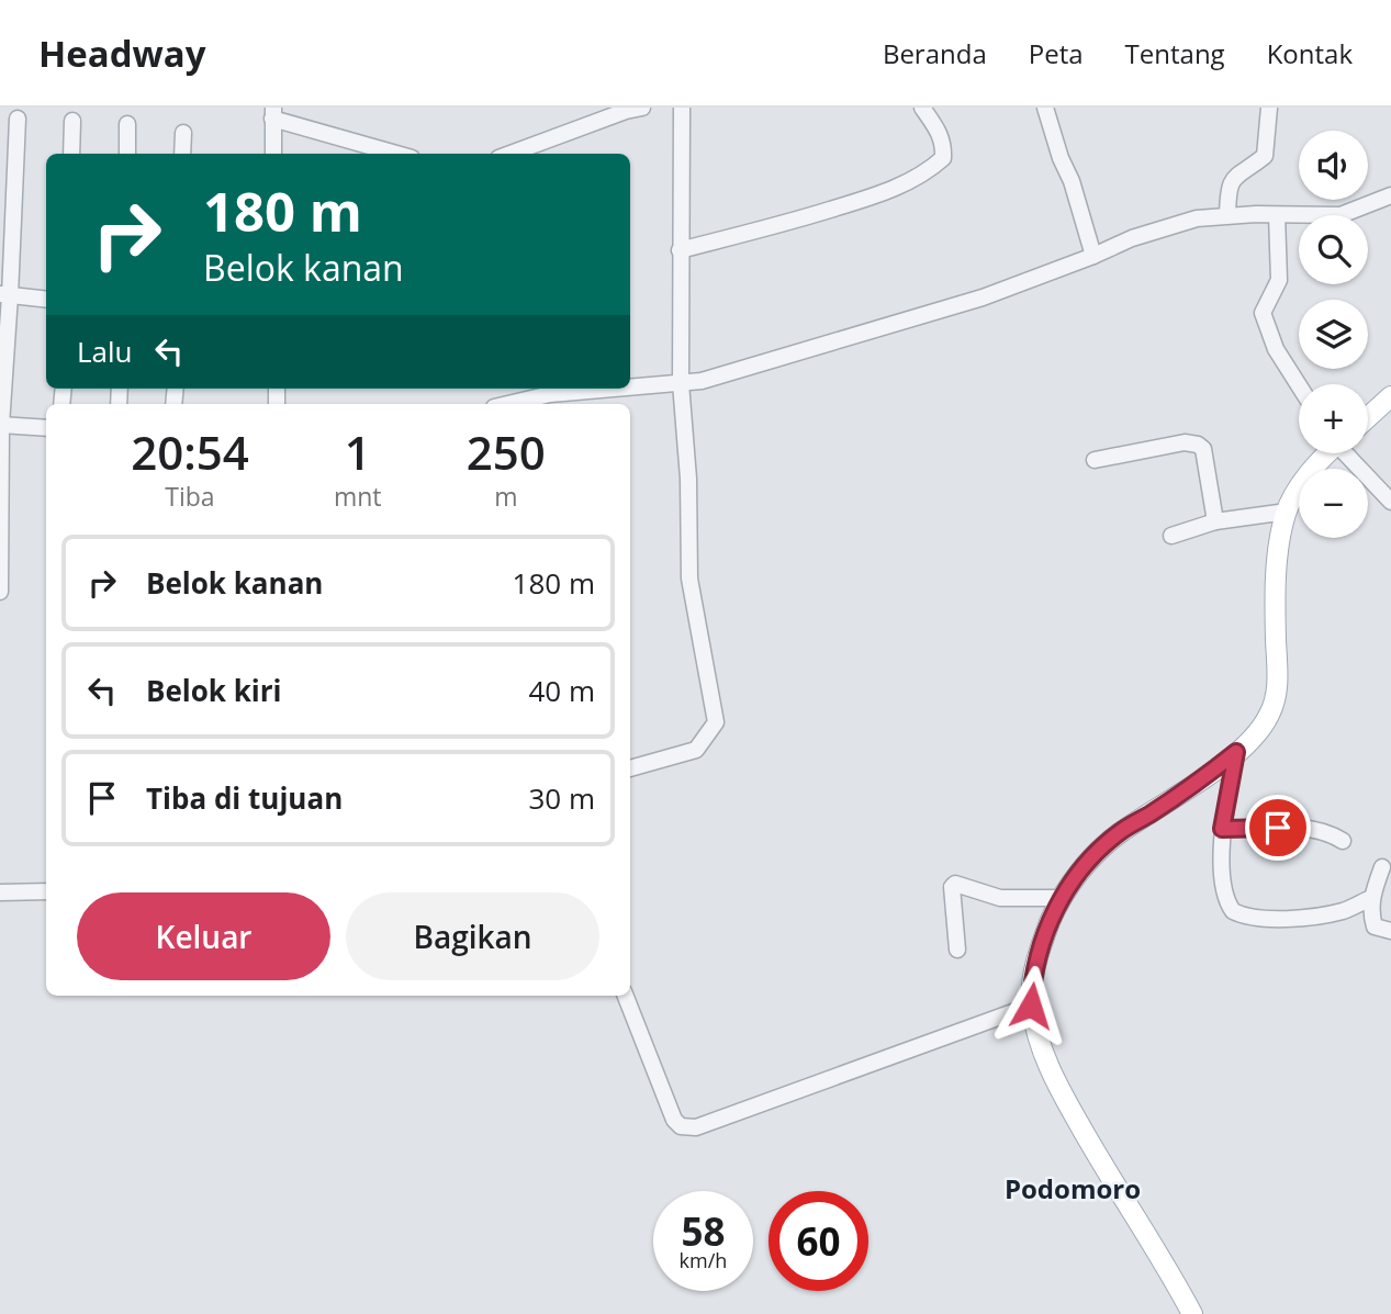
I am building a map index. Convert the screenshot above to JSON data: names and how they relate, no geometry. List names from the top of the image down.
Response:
{
  "districts": ["Podomoro"],
  "page": {
    "header": "Headway",
    "nav": [
      "Beranda",
      "Peta",
      "Tentang",
      "Kontak"
    ],
    "map_buttons": ["+", "−"],
    "turn": ["180 m", "Belok kanan"],
    "then": "Lalu",
    "eta": [
      "20:54",
      "Tiba",
      "1",
      "mnt",
      "250",
      "m"
    ],
    "list": [
      {
        "name": "Belok kanan",
        "value": "180 m"
      },
      {
        "name": "Belok kiri",
        "value": "40 m"
      },
      {
        "name": "Tiba di tujuan",
        "value": "30 m"
      }
    ],
    "buttons": ["Keluar", "Bagikan"],
    "speed": "58 km/h",
    "limit": "60"
  }
}
